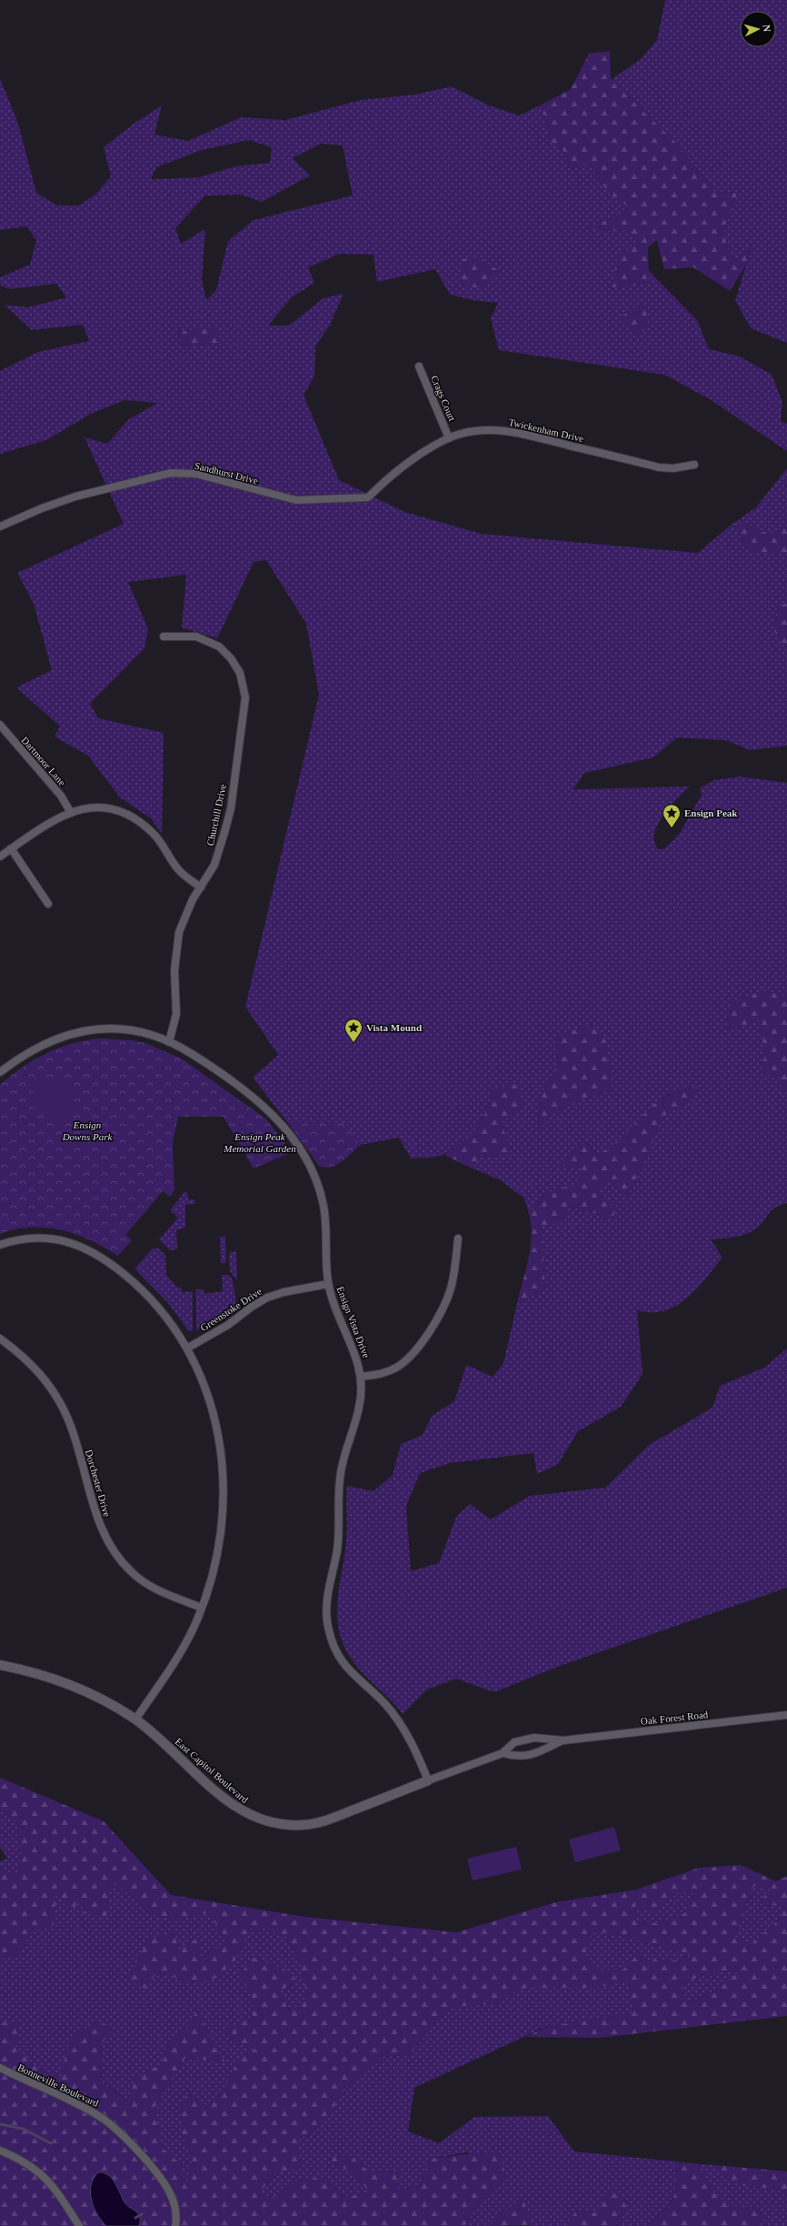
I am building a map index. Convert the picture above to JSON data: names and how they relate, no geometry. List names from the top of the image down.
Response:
{
  "streets": {
    "street": [
      "Crags Court",
      "Twickenham Drive",
      "Sandhurst Drive",
      "Dartmoor Lane",
      "Churchill Drive",
      "Greenstoke Drive",
      "Ensign Vista Drive",
      "Dorchester Drive",
      "Oak Forest Road",
      "East Capitol Boulevard",
      "Bonneville Boulevard"
    ]
  },
  "crossings": [
    ["Crags Court", "Twickenham Drive"],
    ["Twickenham Drive", "Sandhurst Drive"],
    ["Churchill Drive", "Ensign Vista Drive"],
    ["Greenstoke Drive", "Ensign Vista Drive"],
    ["Ensign Vista Drive", "East Capitol Boulevard"],
    ["Oak Forest Road", "East Capitol Boulevard"]
  ],
  "parks": ["Ensign Downs Park", "Ensign Peak Memorial Garden"],
  "places": {
    "place": ["Ensign Peak", "Vista Mound"]
  },
  "north": "right"
}
